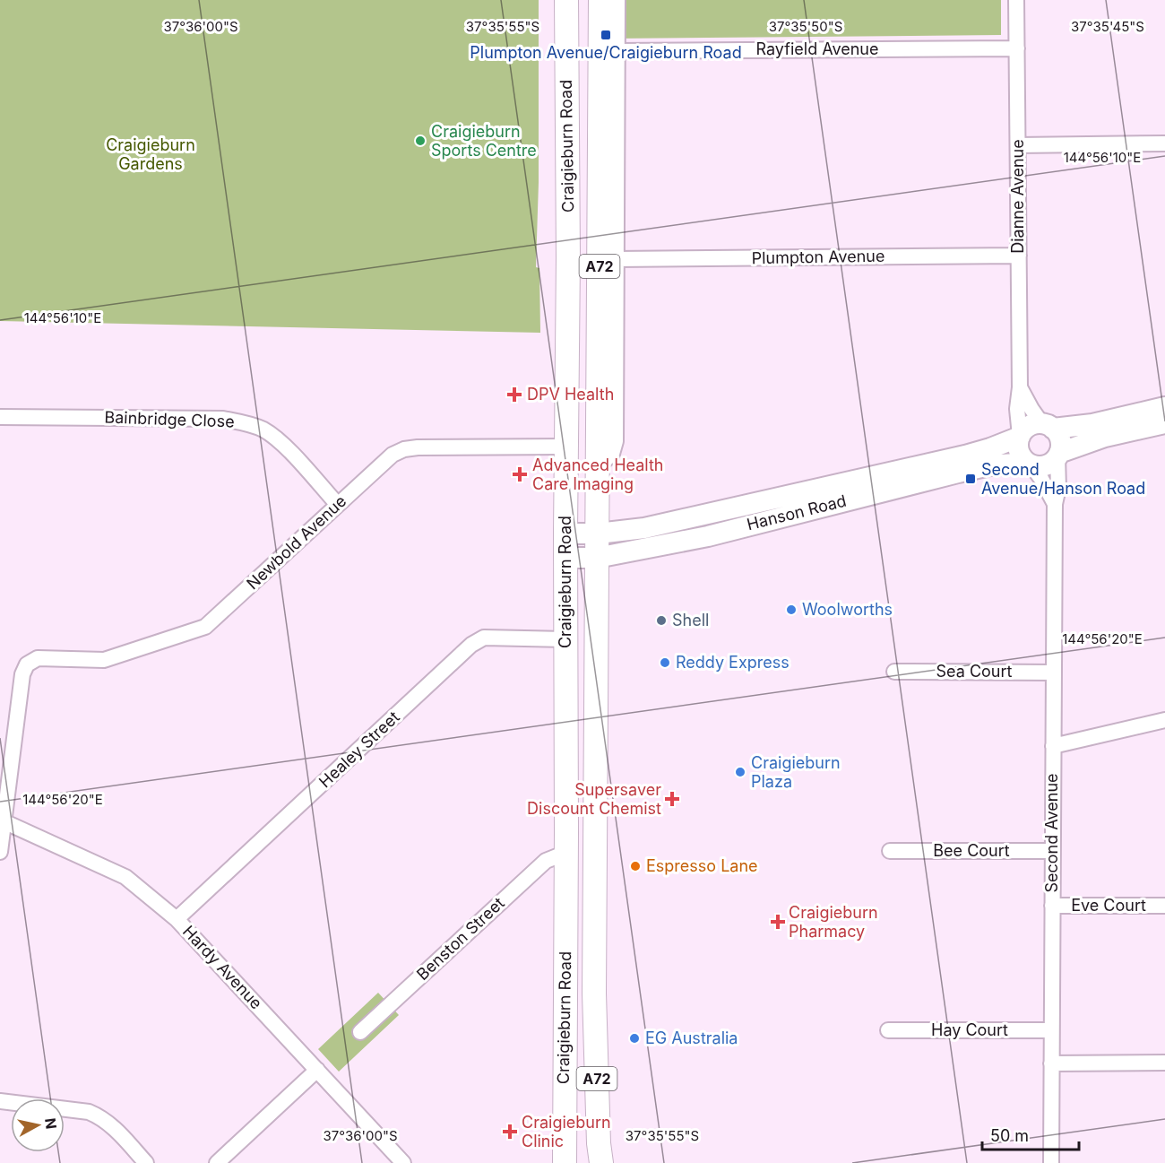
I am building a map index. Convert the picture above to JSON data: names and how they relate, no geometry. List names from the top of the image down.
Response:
{
  "streets": {
    "main road": ["Craigieburn Road", "A72"],
    "street": [
      "Rayfield Avenue",
      "Dianne Avenue",
      "Plumpton Avenue",
      "Bainbridge Close",
      "Hanson Road",
      "Newbold Avenue",
      "Sea Court",
      "Healey Street",
      "Second Avenue",
      "Bee Court",
      "Eve Court",
      "Benston Street",
      "Hardy Avenue",
      "Hay Court"
    ]
  },
  "crossings": [
    ["Rayfield Avenue", "Dianne Avenue"],
    ["Craigieburn Road", "Hanson Road"],
    ["Craigieburn Road", "Newbold Avenue"],
    ["Craigieburn Road", "Healey Street"],
    ["Craigieburn Road", "Benston Street"],
    ["Dianne Avenue", "Plumpton Avenue"],
    ["Dianne Avenue", "Hanson Road"],
    ["Dianne Avenue", "Second Avenue"],
    ["Bainbridge Close", "Newbold Avenue"],
    ["Hanson Road", "Second Avenue"],
    ["Newbold Avenue", "Hardy Avenue"],
    ["Sea Court", "Second Avenue"],
    ["Healey Street", "Hardy Avenue"],
    ["Second Avenue", "Bee Court"],
    ["Second Avenue", "Eve Court"],
    ["Second Avenue", "Hay Court"]
  ],
  "parks": ["Craigieburn Gardens"],
  "places": {
    "transit": ["Plumpton Avenue/Craigieburn Road", "Second Avenue/Hanson Road"],
    "other": [
      "Craigieburn Sports Centre",
      "Woolworths",
      "Shell",
      "Reddy Express",
      "Craigieburn Plaza",
      "Espresso Lane",
      "EG Australia"
    ],
    "health": [
      "DPV Health",
      "Advanced Health Care Imaging",
      "Supersaver Discount Chemist",
      "Craigieburn Pharmacy",
      "Craigieburn Clinic"
    ]
  },
  "scale_bar": "50 m",
  "north": "right",
  "coordinates": [
    "37°36'00\"S",
    "37°35'55\"S",
    "37°35'50\"S",
    "37°35'45\"S",
    "144°56'10\"E",
    "144°56'20\"E"
  ]
}
